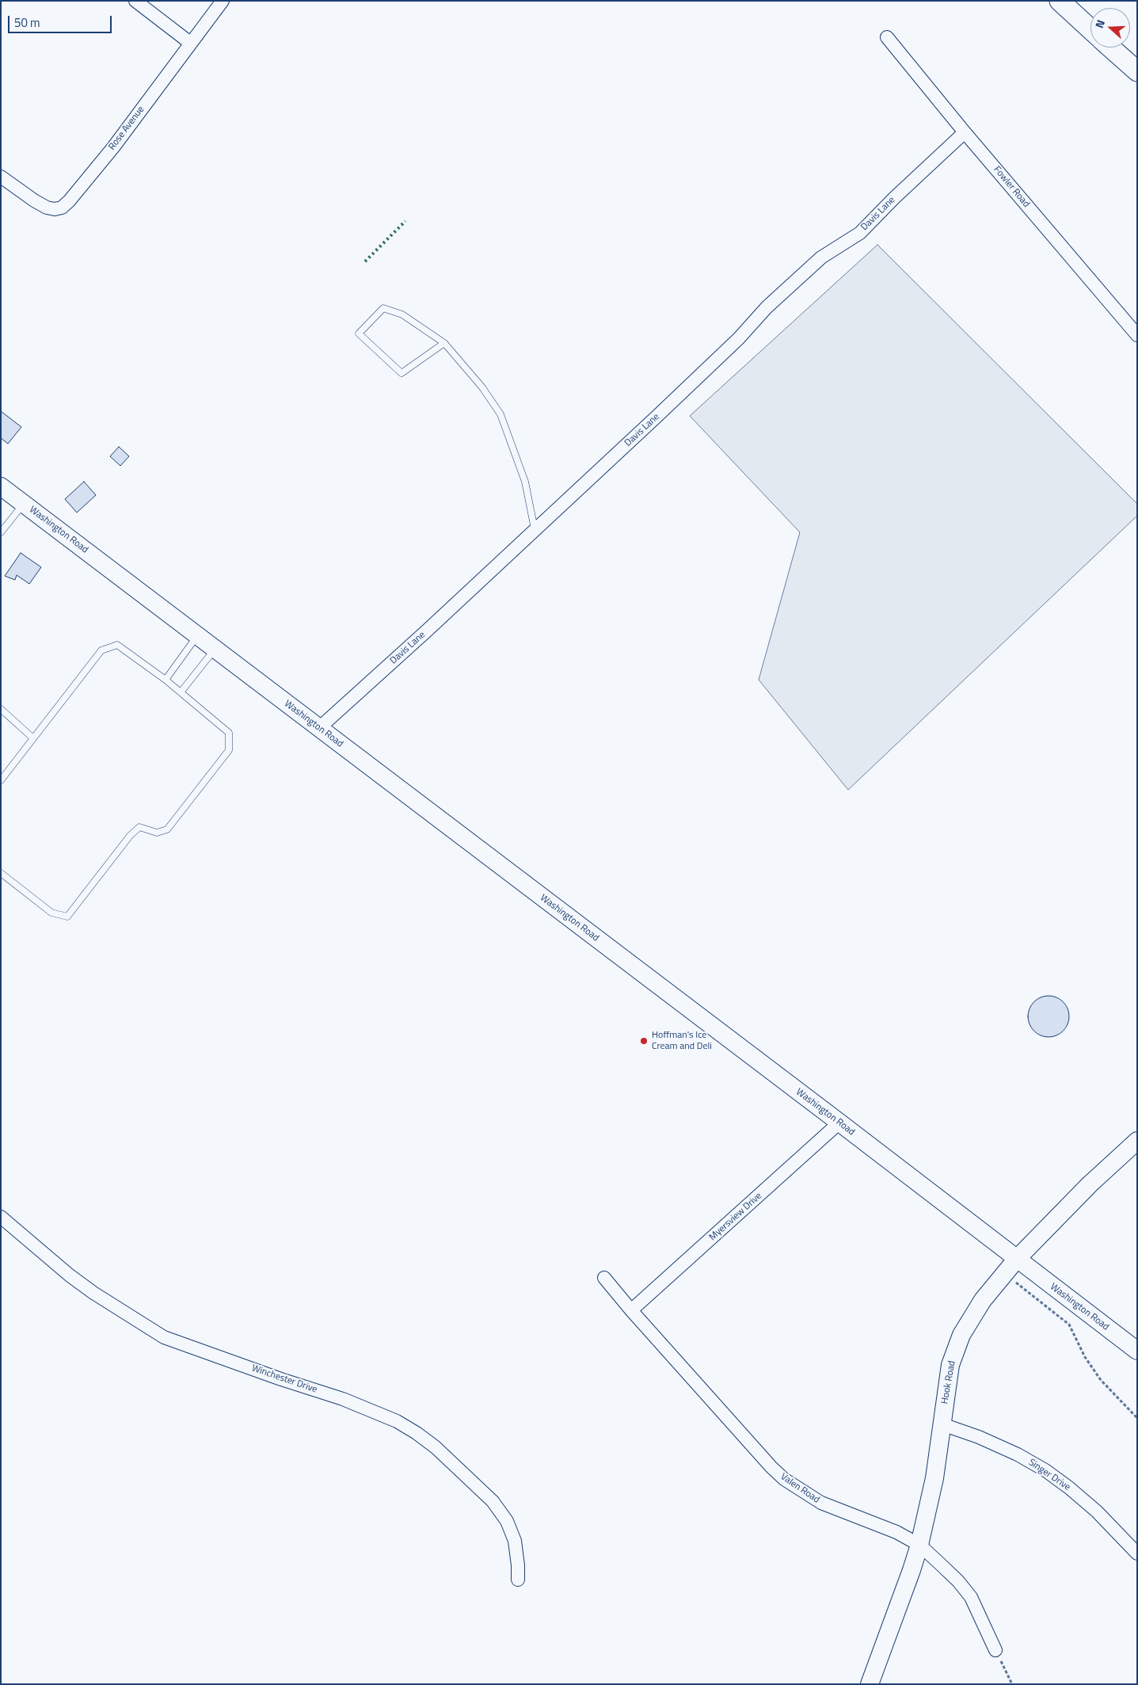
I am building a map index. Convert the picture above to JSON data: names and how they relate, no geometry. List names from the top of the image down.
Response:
{
  "streets": {
    "main road": ["Washington Road", "Hook Road"],
    "street": [
      "Rose Avenue",
      "Fowler Road",
      "Davis Lane",
      "Myersview Drive",
      "Winchester Drive",
      "Singer Drive",
      "Valen Road"
    ]
  },
  "crossings": [
    ["Fowler Road", "Davis Lane"],
    ["Davis Lane", "Washington Road"],
    ["Washington Road", "Myersview Drive"],
    ["Washington Road", "Hook Road"],
    ["Myersview Drive", "Valen Road"],
    ["Hook Road", "Singer Drive"],
    ["Hook Road", "Valen Road"]
  ],
  "places": ["Hoffman's Ice Cream and Deli"],
  "scale_bar": "50 m",
  "north": "left"
}
